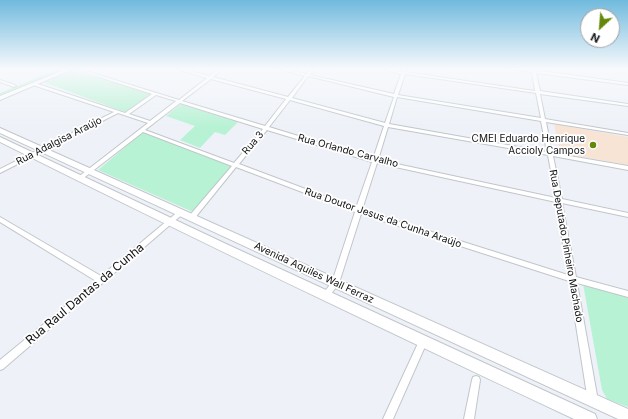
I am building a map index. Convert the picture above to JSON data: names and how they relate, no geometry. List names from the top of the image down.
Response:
{
  "streets": {
    "main road": ["Avenida Aquiles Wall Ferraz"],
    "street": [
      "Rua Adalgisa Araújo",
      "Rua 3",
      "Rua Orlando Carvalho",
      "Rua Doutor Jesus da Cunha Araújo",
      "Rua Deputado Pinheiro Machado",
      "Rua Raul Dantas da Cunha"
    ]
  },
  "crossings": [
    ["Rua Adalgisa Araújo", "Avenida Aquiles Wall Ferraz"],
    ["Rua 3", "Rua Orlando Carvalho"],
    ["Rua 3", "Rua Doutor Jesus da Cunha Araújo"],
    ["Rua 3", "Avenida Aquiles Wall Ferraz"],
    ["Rua 3", "Rua Raul Dantas da Cunha"],
    ["Rua Orlando Carvalho", "Rua Deputado Pinheiro Machado"],
    ["Rua Doutor Jesus da Cunha Araújo", "Rua Deputado Pinheiro Machado"],
    ["Rua Deputado Pinheiro Machado", "Avenida Aquiles Wall Ferraz"],
    ["Avenida Aquiles Wall Ferraz", "Rua Raul Dantas da Cunha"]
  ],
  "places": ["CMEI Eduardo Henrique Accioly Campos"],
  "north": "bottom left"
}
